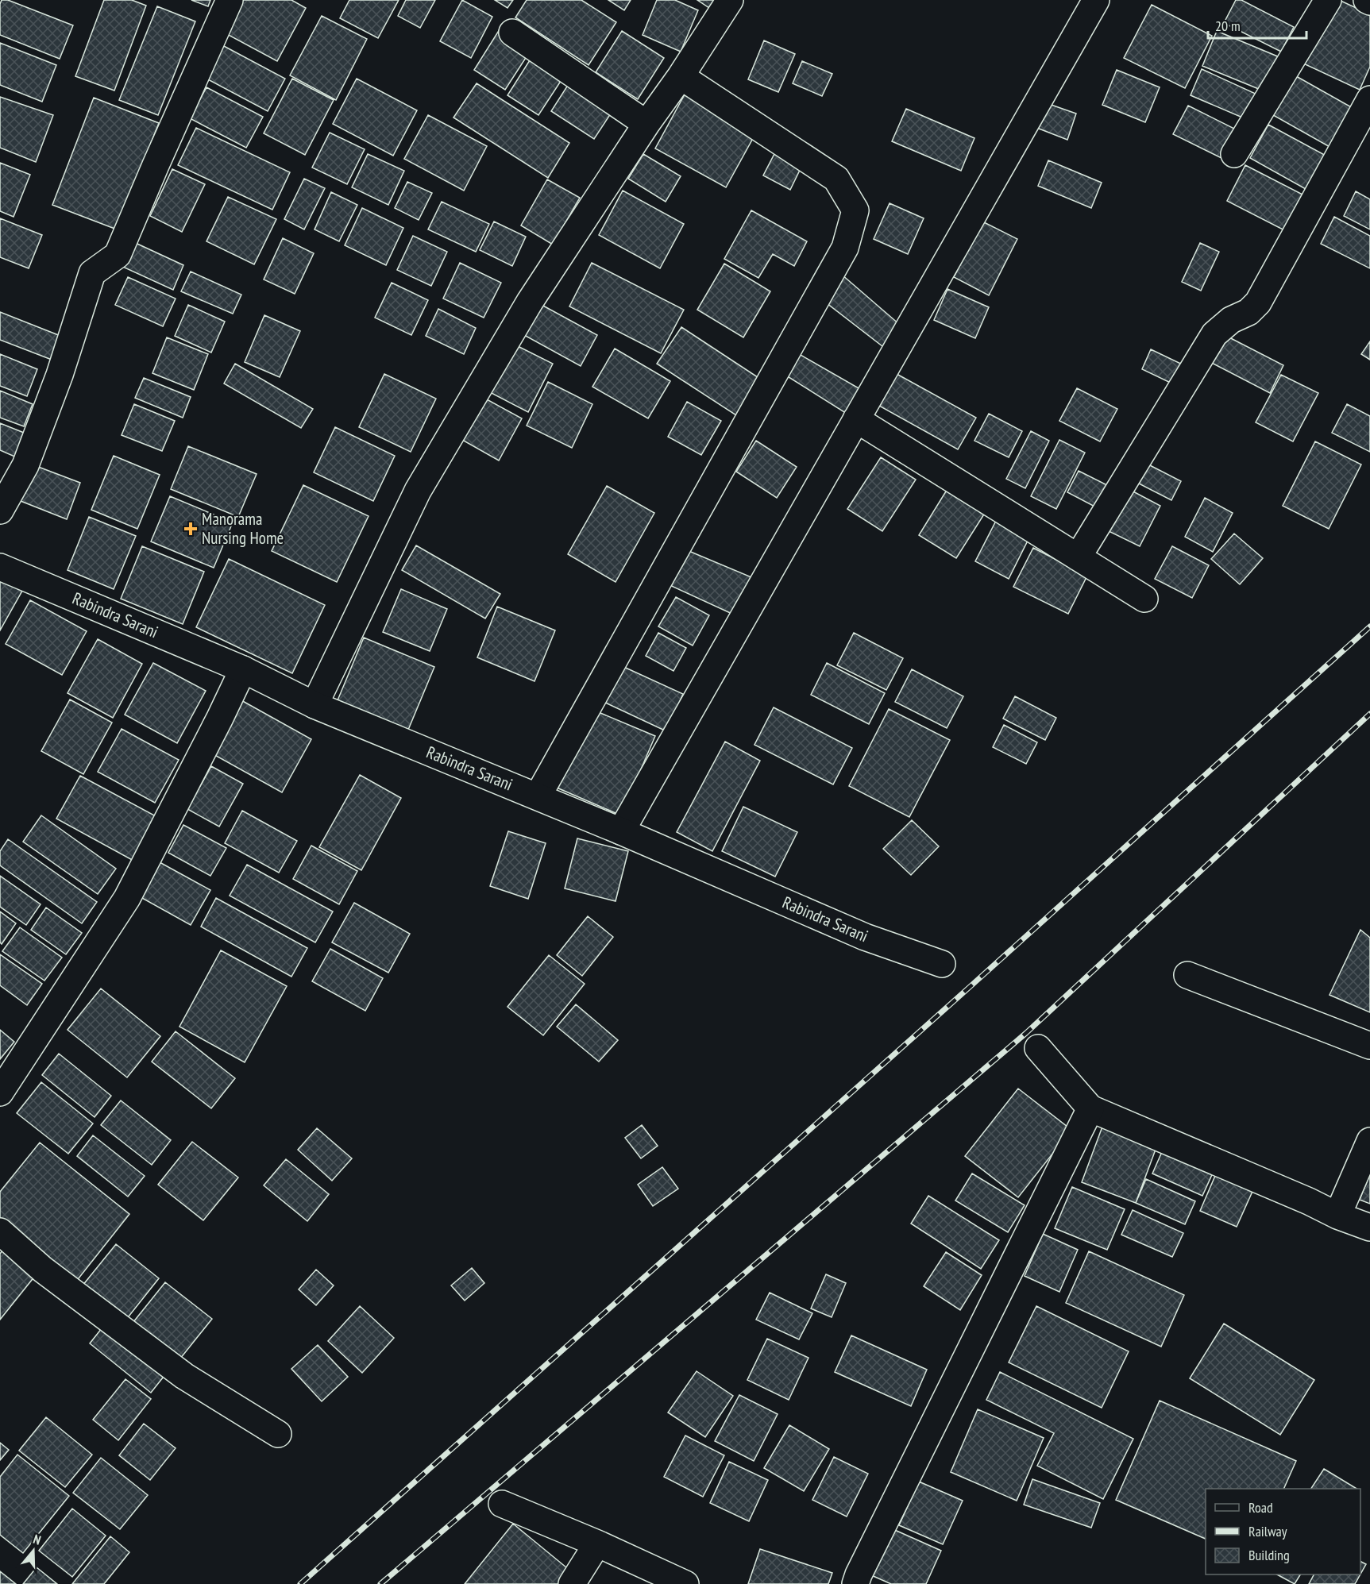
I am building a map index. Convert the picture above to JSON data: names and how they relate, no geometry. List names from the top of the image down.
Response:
{
  "streets": {
    "street": ["Rabindra Sarani"]
  },
  "places": {
    "health": ["Manorama Nursing Home"]
  },
  "legend": ["Road", "Railway", "Building"],
  "scale_bar": "20 m",
  "north": "top"
}
